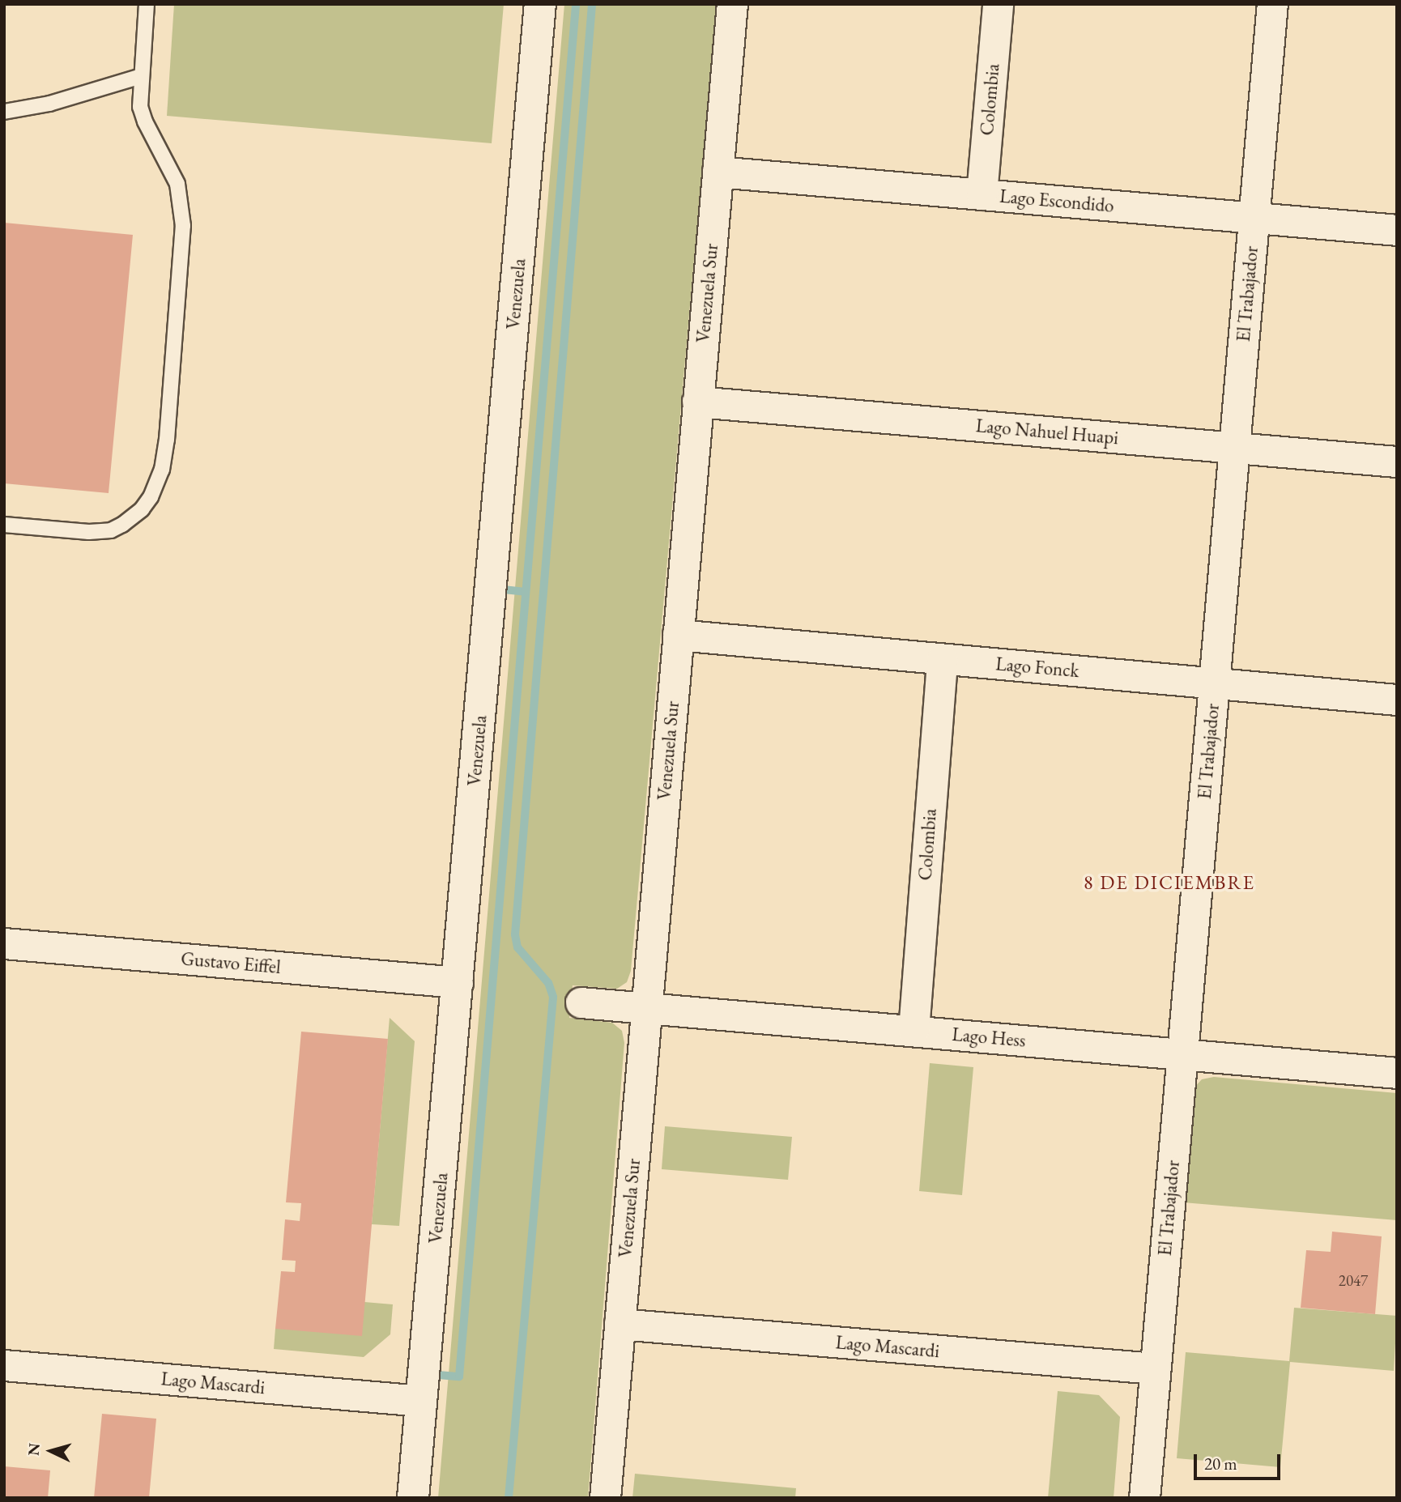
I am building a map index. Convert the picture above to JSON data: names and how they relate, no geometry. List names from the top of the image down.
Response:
{
  "streets": {
    "street": [
      "Colombia",
      "Lago Escondido",
      "Venezuela Sur",
      "Venezuela",
      "El Trabajador",
      "Lago Nahuel Huapi",
      "Lago Fonck",
      "Gustavo Eiffel",
      "Lago Hess",
      "Lago Mascardi"
    ]
  },
  "crossings": [
    ["Colombia", "Lago Escondido"],
    ["Colombia", "Lago Fonck"],
    ["Colombia", "Lago Hess"],
    ["Lago Escondido", "Venezuela Sur"],
    ["Lago Escondido", "El Trabajador"],
    ["Venezuela Sur", "Lago Nahuel Huapi"],
    ["Venezuela Sur", "Lago Fonck"],
    ["Venezuela Sur", "Lago Hess"],
    ["Venezuela Sur", "Lago Mascardi"],
    ["Venezuela", "Gustavo Eiffel"],
    ["Venezuela", "Lago Mascardi"],
    ["El Trabajador", "Lago Nahuel Huapi"],
    ["El Trabajador", "Lago Fonck"],
    ["El Trabajador", "Lago Hess"],
    ["El Trabajador", "Lago Mascardi"]
  ],
  "districts": ["8 DE DICIEMBRE"],
  "house_numbers": ["2047"],
  "scale_bar": "20 m",
  "north": "left"
}
